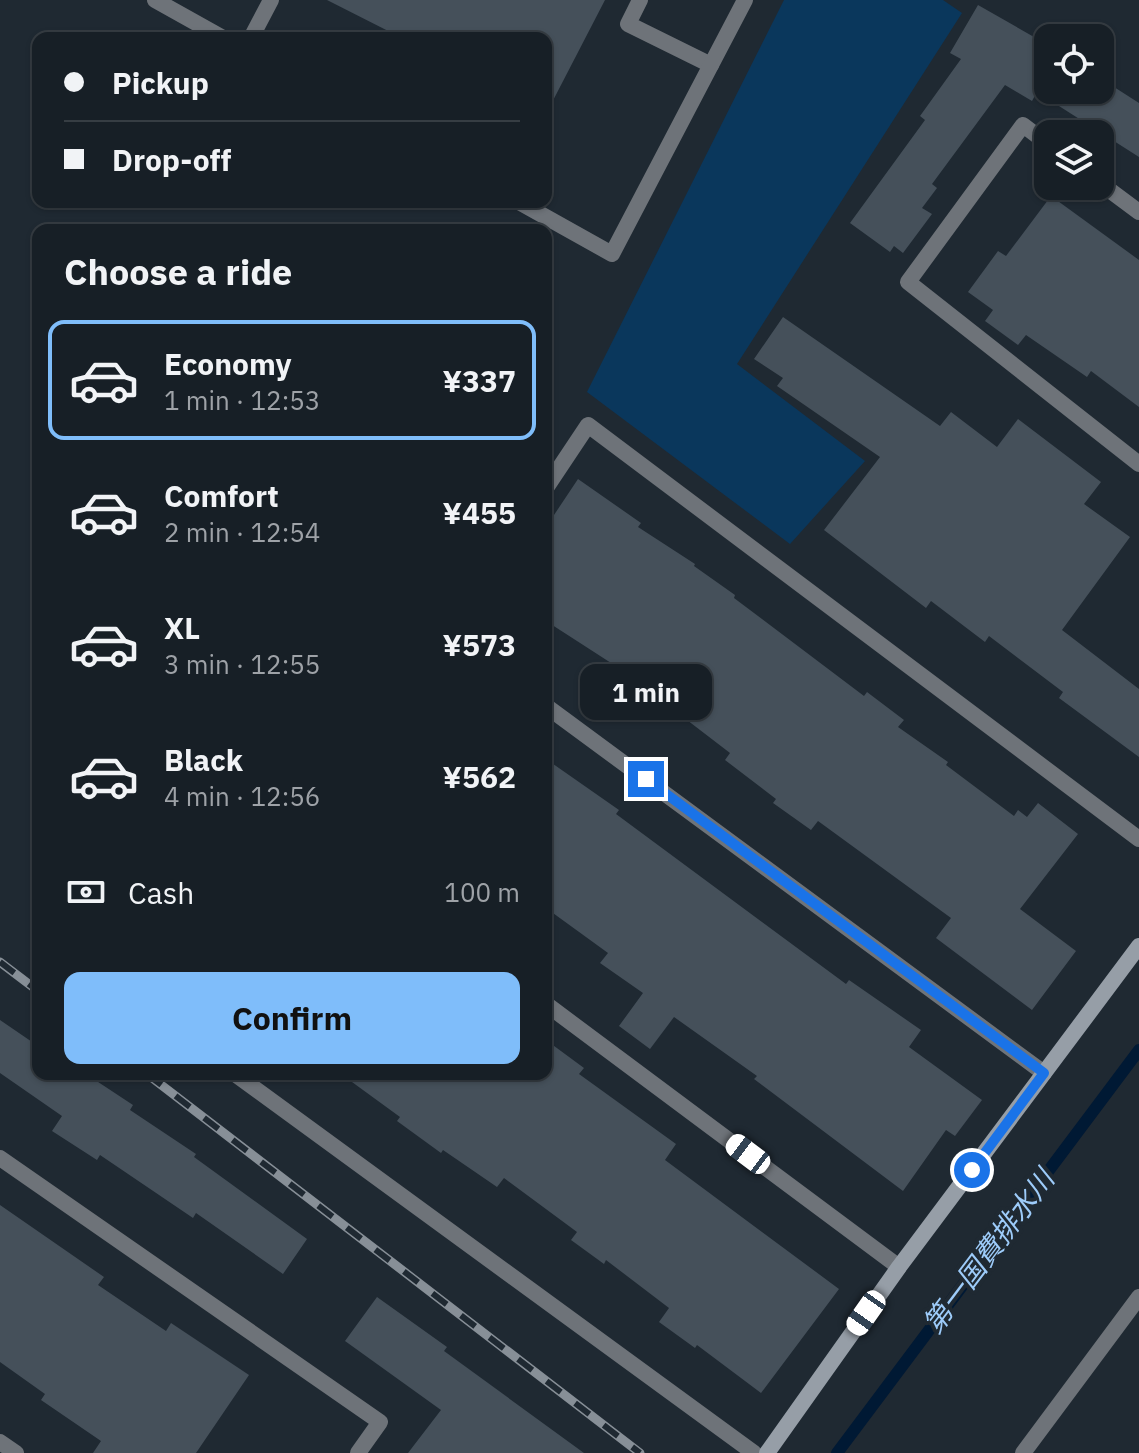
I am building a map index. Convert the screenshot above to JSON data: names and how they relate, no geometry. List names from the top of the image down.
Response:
{
  "water": ["第一国費排水川"],
  "page": {
    "banner": ["Pickup", "Drop-off"],
    "heading": "Choose a ride",
    "list": [
      {
        "name": "Economy",
        "note": "1 min · 12:53",
        "value": "¥337"
      },
      {
        "name": "Comfort",
        "note": "2 min · 12:54",
        "value": "¥455"
      },
      {
        "name": "XL",
        "note": "3 min · 12:55",
        "value": "¥573"
      },
      {
        "name": "Black",
        "note": "4 min · 12:56",
        "value": "¥562"
      }
    ],
    "bubble": "1 min",
    "pay": ["Cash", "100 m"],
    "buttons": "Confirm"
  }
}
